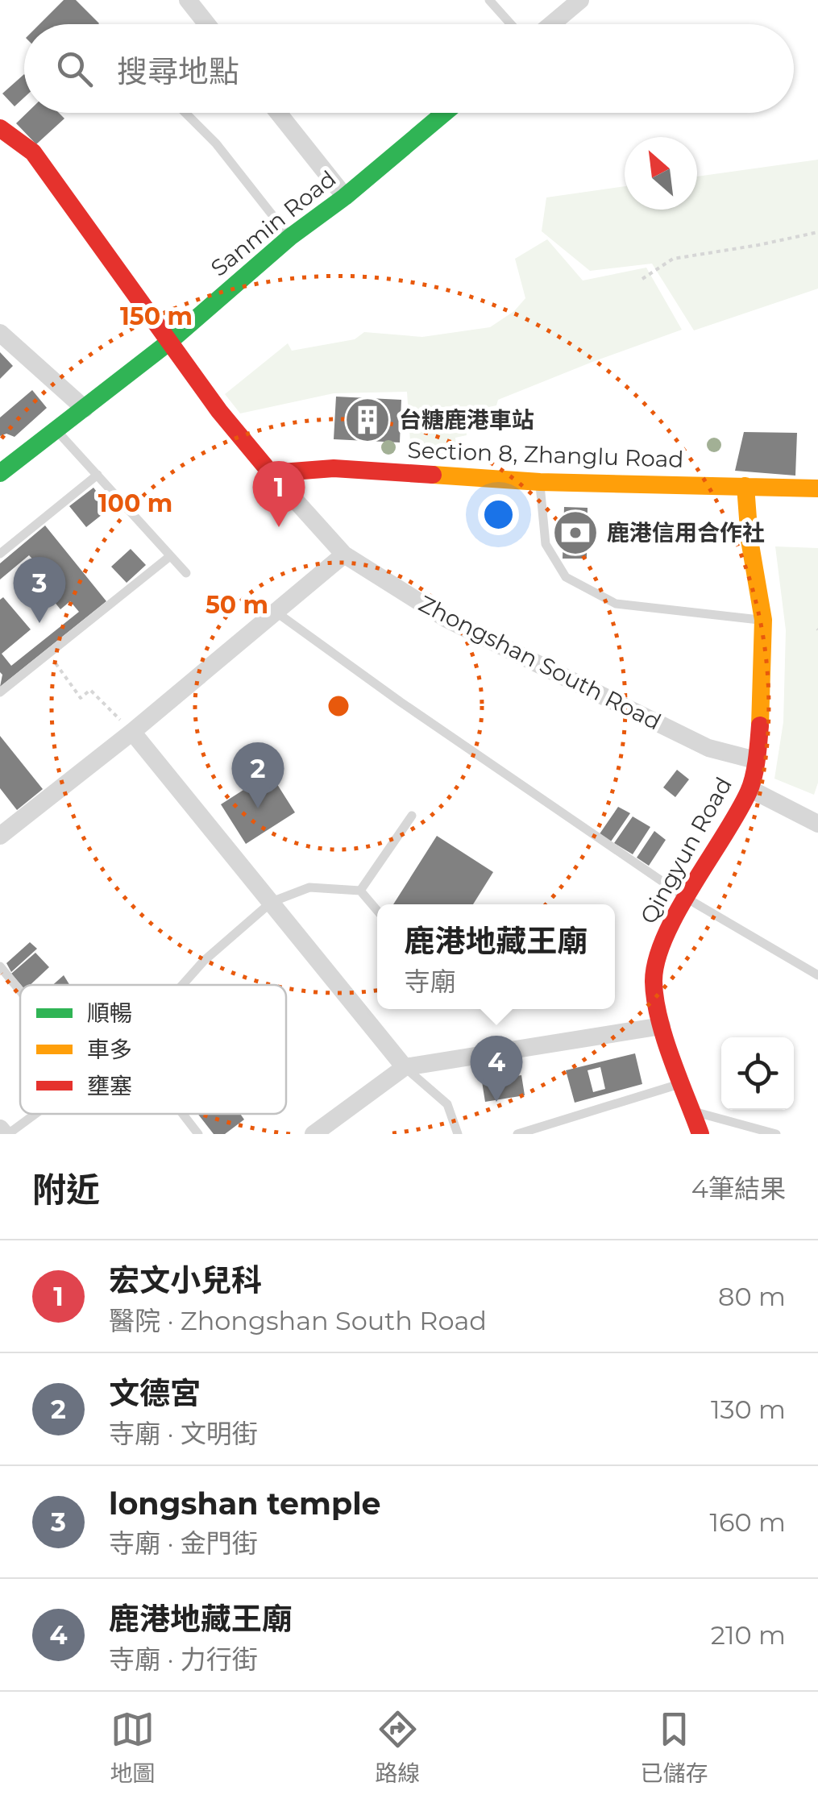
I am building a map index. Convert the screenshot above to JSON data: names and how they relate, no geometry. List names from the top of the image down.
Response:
{
  "streets": {
    "street": [
      "Sanmin Road",
      "Section 8, Zhanglu Road",
      "Zhongshan South Road",
      "Qingyun Road"
    ]
  },
  "crossings": [
    ["Section 8, Zhanglu Road", "Zhongshan South Road"],
    ["Section 8, Zhanglu Road", "Qingyun Road"],
    ["Zhongshan South Road", "Qingyun Road"]
  ],
  "places": {
    "building": ["台糖鹿港車站"],
    "bank": ["鹿港信用合作社"]
  },
  "legend": ["順暢", "車多", "壅塞"],
  "north": "top left",
  "page": {
    "search": "搜尋地點",
    "pins": [
      "1",
      "3",
      "2",
      "4"
    ],
    "popup": ["鹿港地藏王廟", "寺廟"],
    "heading": ["附近", "4筆結果"],
    "list": [
      {
        "mark": "1",
        "name": "宏文小兒科",
        "note": "醫院 · Zhongshan South Road",
        "value": "80 m"
      },
      {
        "mark": "2",
        "name": "文德宮",
        "note": "寺廟 · 文明街",
        "value": "130 m"
      },
      {
        "mark": "3",
        "name": "longshan temple",
        "note": "寺廟 · 金門街",
        "value": "160 m"
      },
      {
        "mark": "4",
        "name": "鹿港地藏王廟",
        "note": "寺廟 · 力行街",
        "value": "210 m"
      }
    ],
    "nav": ["地圖", "路線", "已儲存"]
  },
  "rings": ["150 m", "100 m", "50 m"]
}
